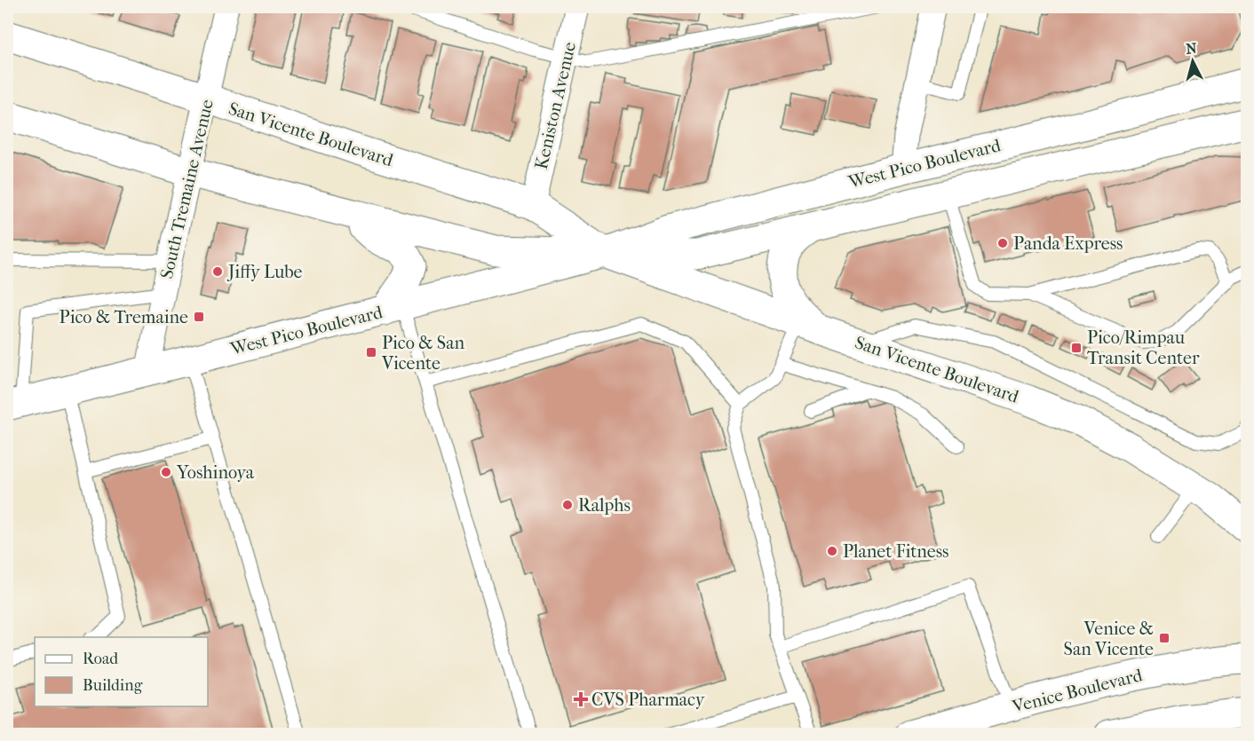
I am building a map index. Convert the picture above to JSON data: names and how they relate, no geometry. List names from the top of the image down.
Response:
{
  "streets": {
    "main road": ["San Vicente Boulevard", "West Pico Boulevard", "Venice Boulevard"],
    "street": ["Keniston Avenue", "South Tremaine Avenue"]
  },
  "crossings": [
    ["Keniston Avenue", "San Vicente Boulevard"],
    ["San Vicente Boulevard", "West Pico Boulevard"],
    ["San Vicente Boulevard", "South Tremaine Avenue"],
    ["West Pico Boulevard", "South Tremaine Avenue"]
  ],
  "places": {
    "other": [
      "Panda Express",
      "Jiffy Lube",
      "Yoshinoya",
      "Ralphs",
      "Planet Fitness"
    ],
    "transit": [
      "Pico & Tremaine",
      "Pico/Rimpau Transit Center",
      "Pico & San Vicente",
      "Venice & San Vicente"
    ],
    "health": ["CVS Pharmacy"]
  },
  "legend": ["Road", "Building"],
  "north": "top"
}
